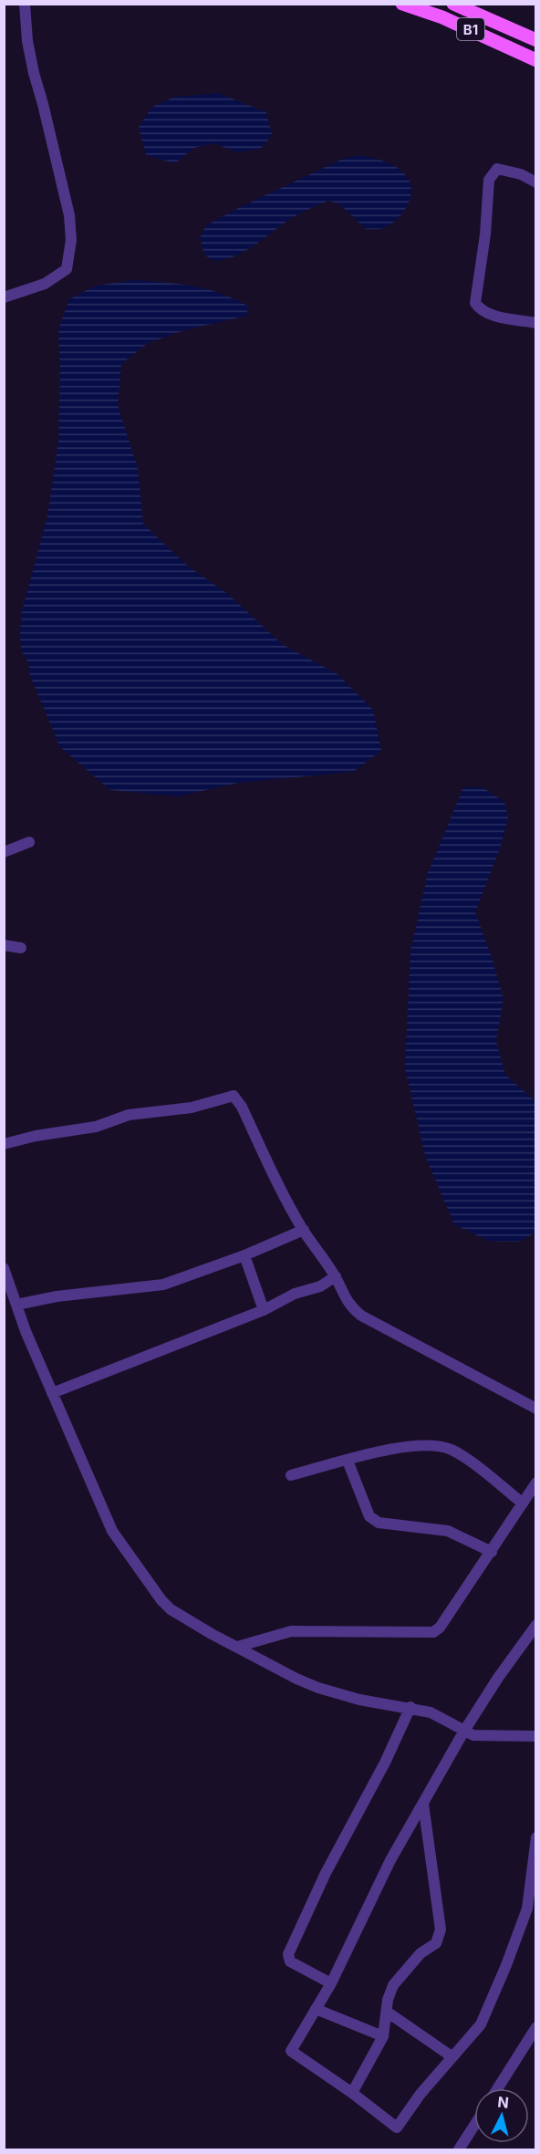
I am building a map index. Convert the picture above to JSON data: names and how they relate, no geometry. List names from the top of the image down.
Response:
{
  "streets": {
    "main road": ["B1"]
  },
  "north": "top"
}
